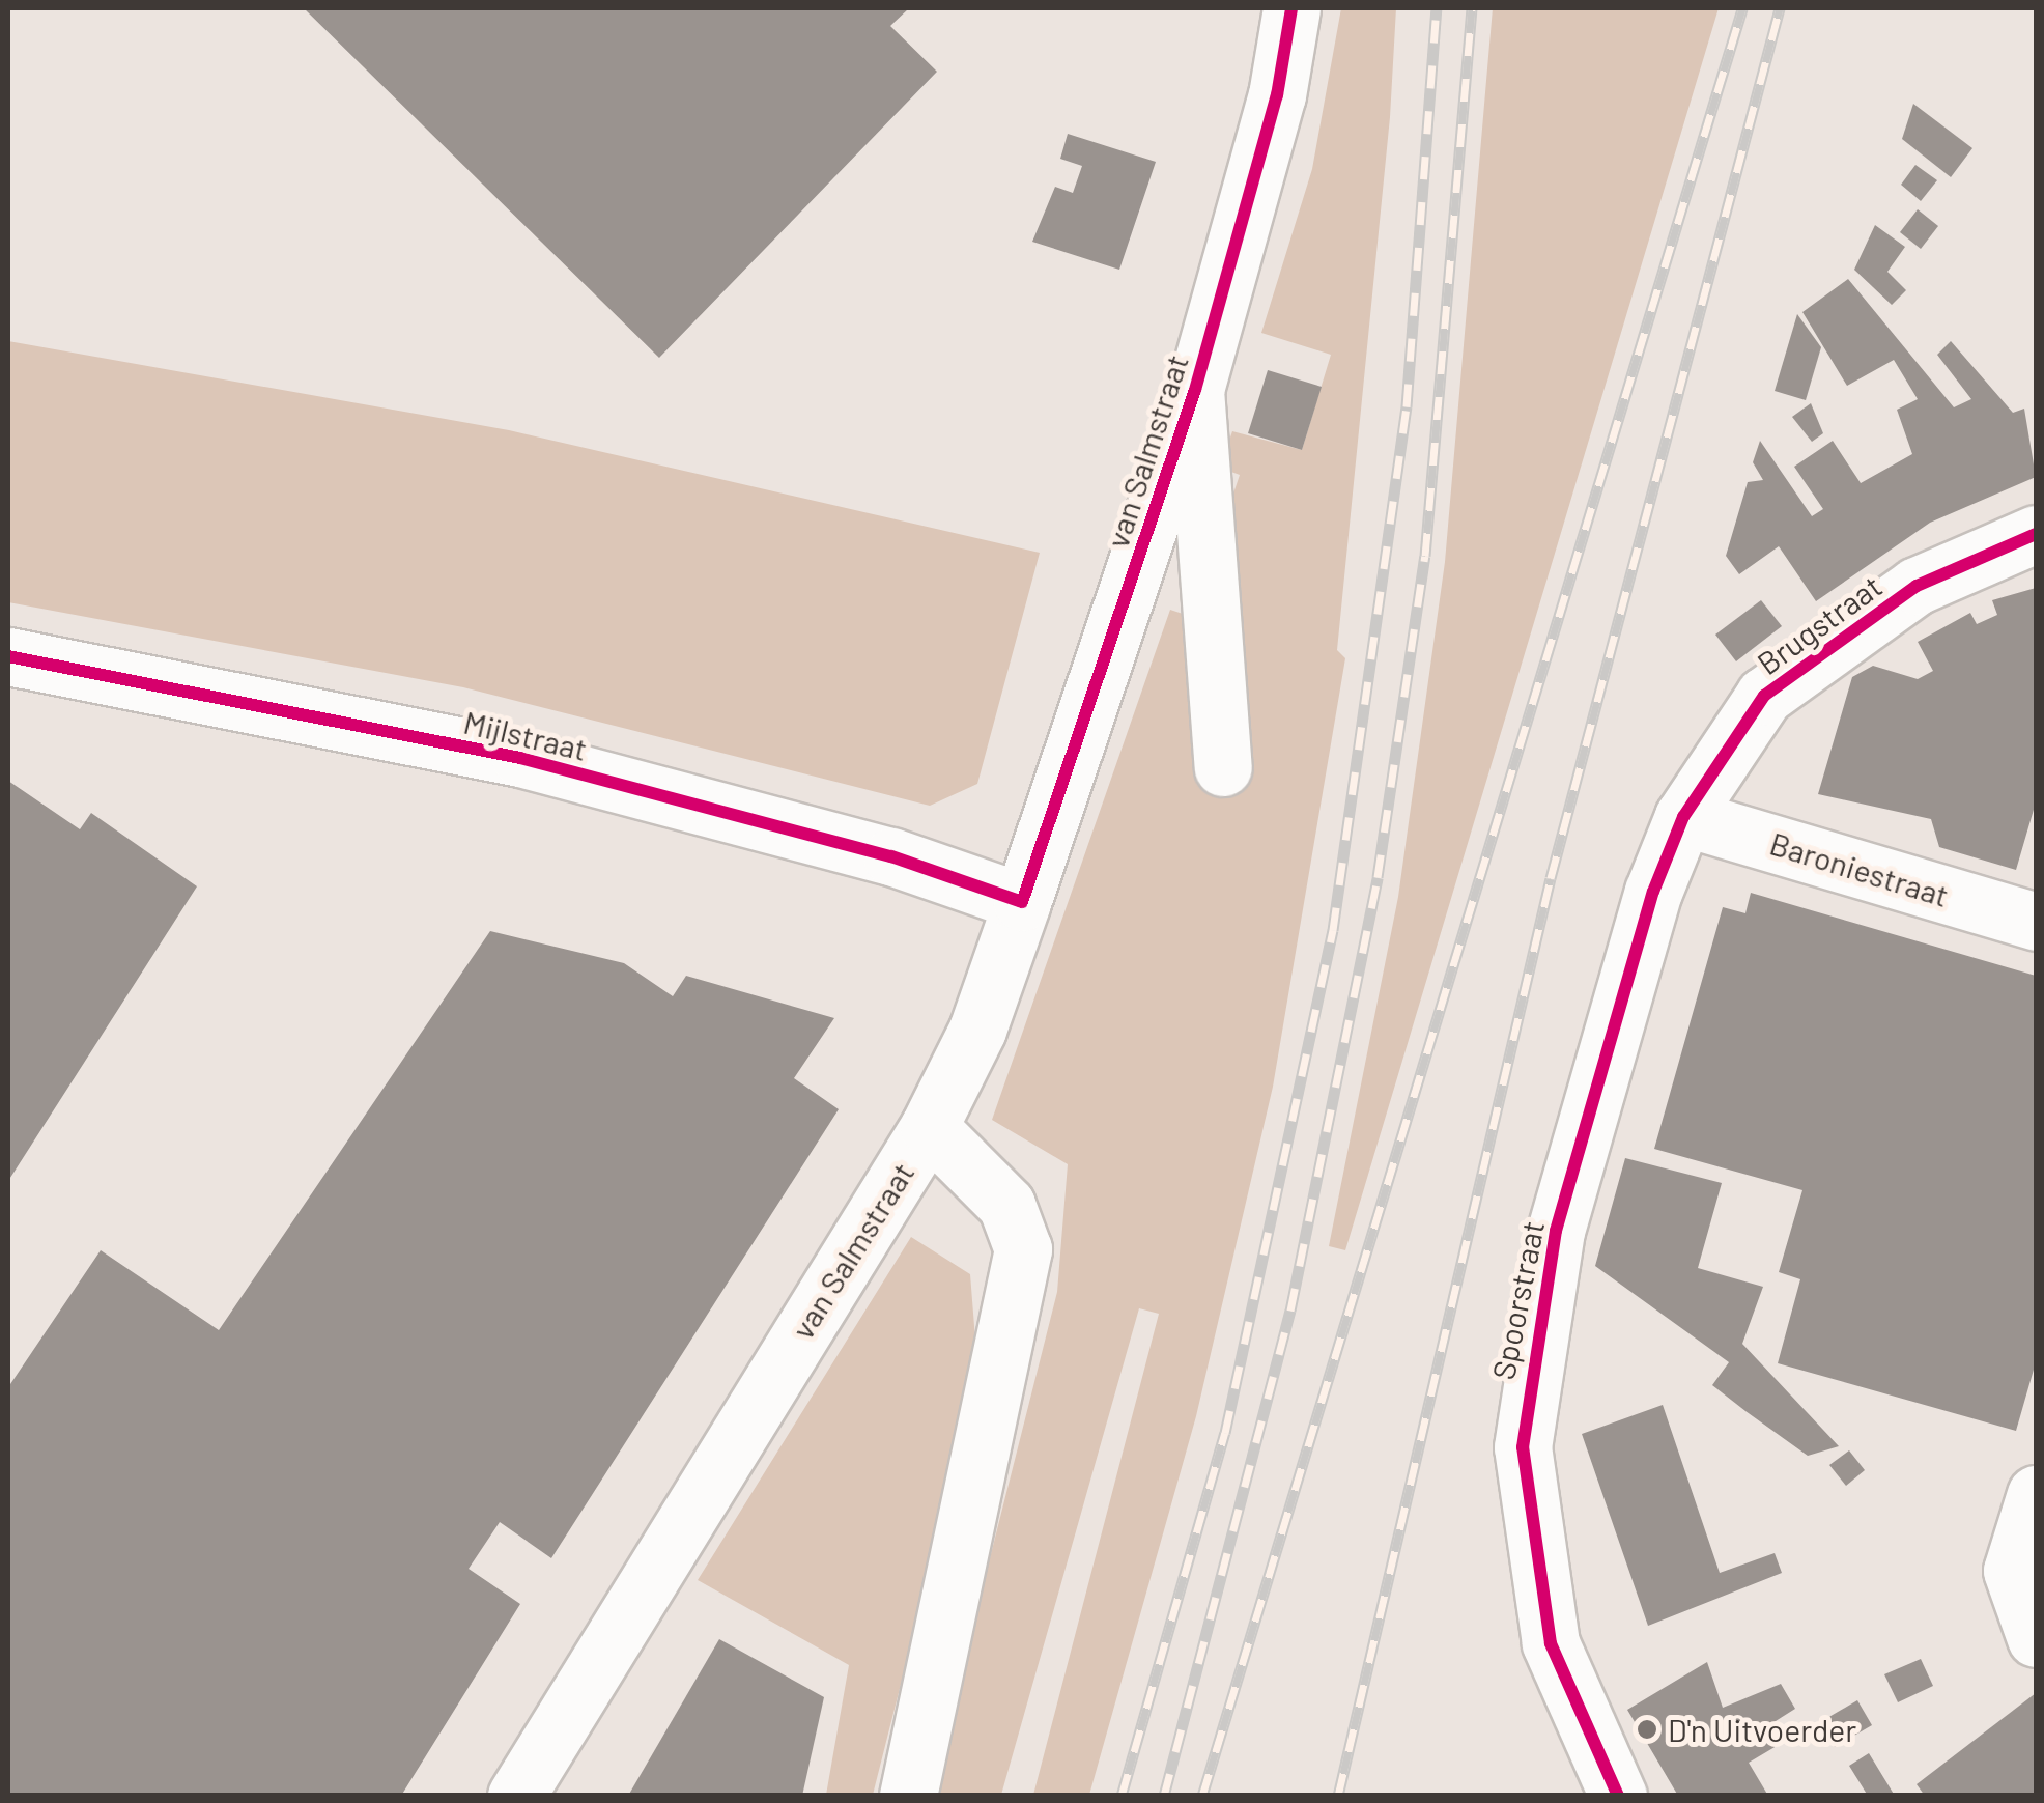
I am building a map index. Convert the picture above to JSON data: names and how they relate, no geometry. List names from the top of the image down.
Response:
{
  "streets": {
    "street": [
      "van Salmstraat",
      "Brugstraat",
      "Mijlstraat",
      "Baroniestraat",
      "Spoorstraat"
    ]
  },
  "crossings": [
    ["van Salmstraat", "Mijlstraat"],
    ["Brugstraat", "Baroniestraat"],
    ["Brugstraat", "Spoorstraat"],
    ["Baroniestraat", "Spoorstraat"]
  ],
  "places": ["D'n Uitvoerder"]
}
